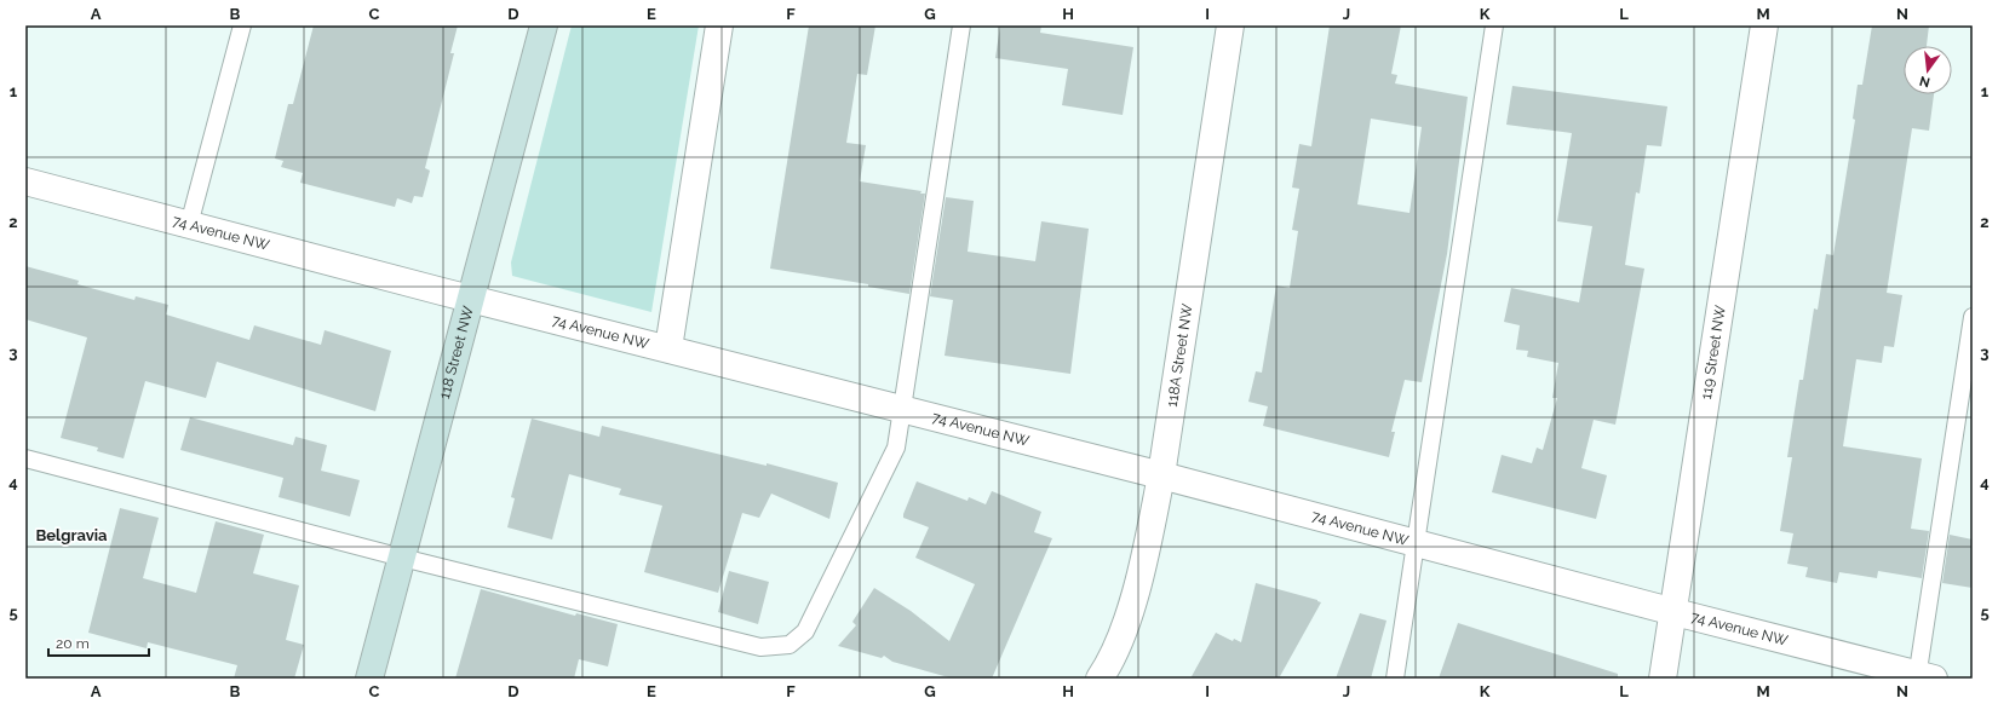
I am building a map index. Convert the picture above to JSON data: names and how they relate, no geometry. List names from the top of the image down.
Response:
{
  "streets": {
    "street": [
      "74 Avenue NW",
      "118 Street NW",
      "119 Street NW",
      "118A Street NW"
    ]
  },
  "crossings": [
    ["74 Avenue NW", "118 Street NW"],
    ["74 Avenue NW", "119 Street NW"],
    ["74 Avenue NW", "118A Street NW"]
  ],
  "districts": ["Belgravia"],
  "scale_bar": "20 m",
  "north": "bottom",
  "grid": {
    "columns": [
      "A",
      "B",
      "C",
      "D",
      "E",
      "F",
      "G",
      "H",
      "I",
      "J",
      "K",
      "L",
      "M",
      "N"
    ],
    "rows": [
      "1",
      "2",
      "3",
      "4",
      "5"
    ]
  }
}
